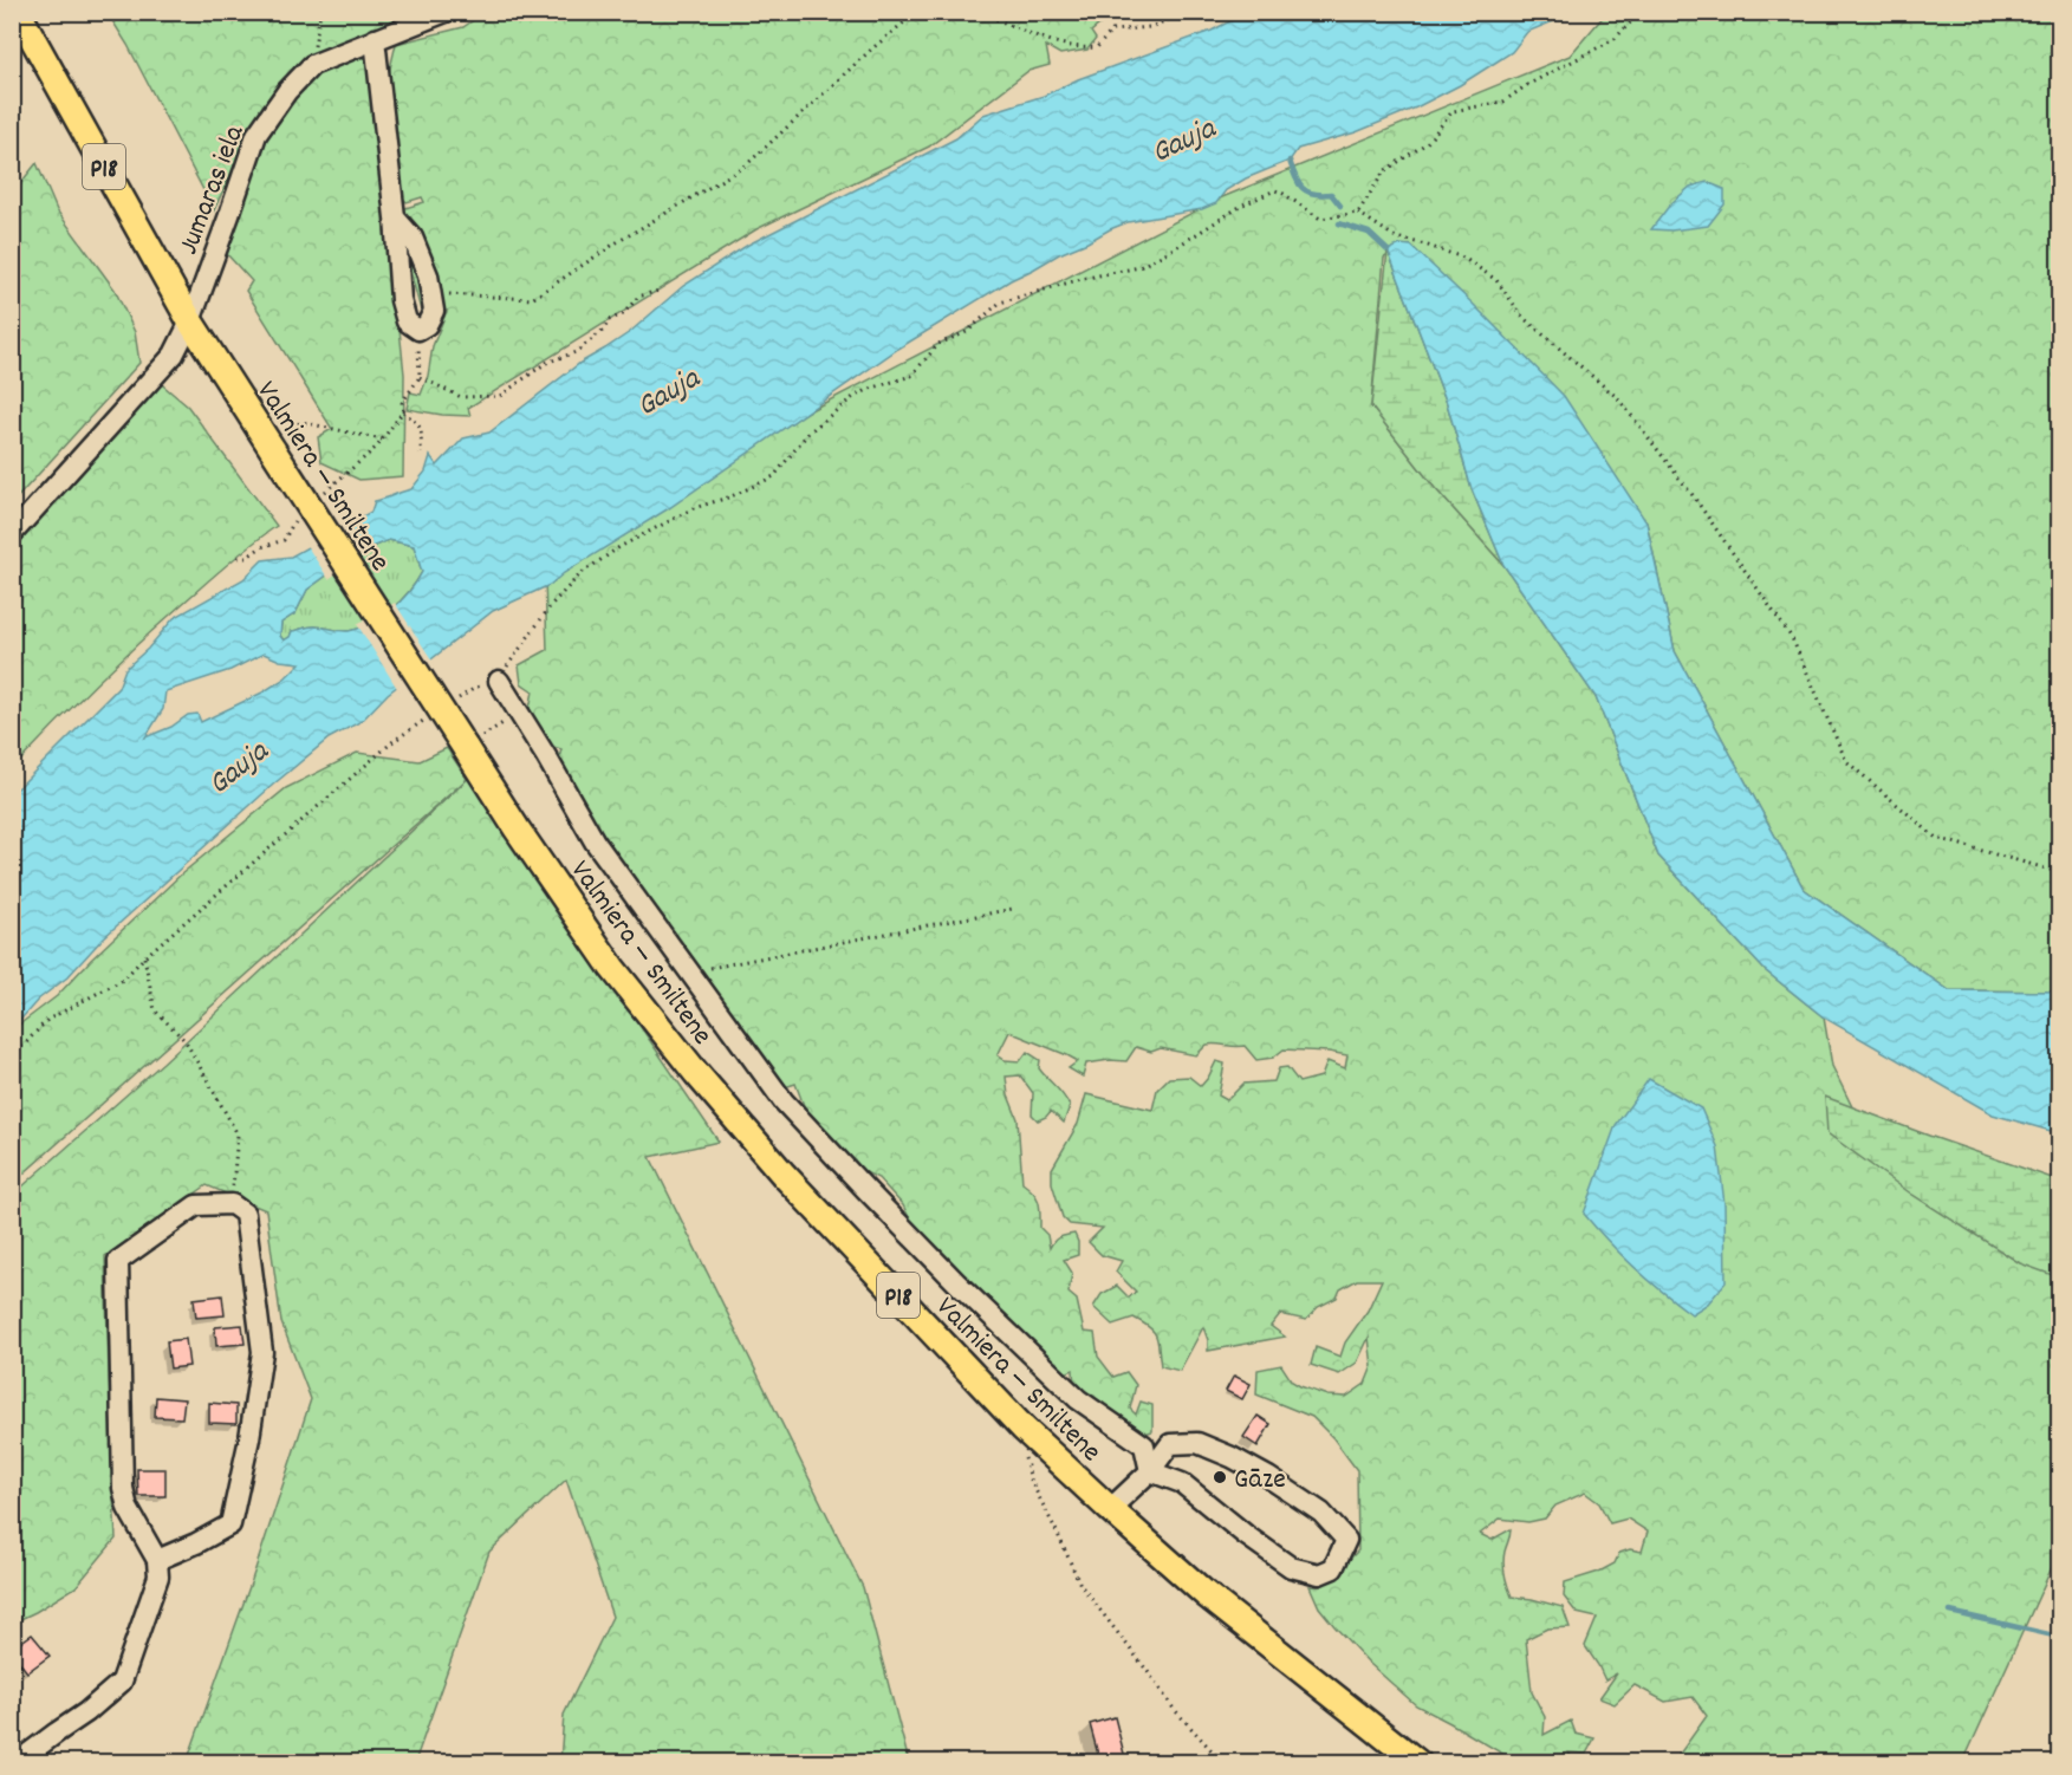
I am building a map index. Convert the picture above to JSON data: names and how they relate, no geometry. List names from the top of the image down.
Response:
{
  "streets": {
    "main road": ["P18", "Valmiera — Smiltene"],
    "street": ["Jumaras iela"]
  },
  "crossings": [
    ["Jumaras iela", "Valmiera — Smiltene"]
  ],
  "water": ["Gauja"],
  "places": ["Gāze"]
}
